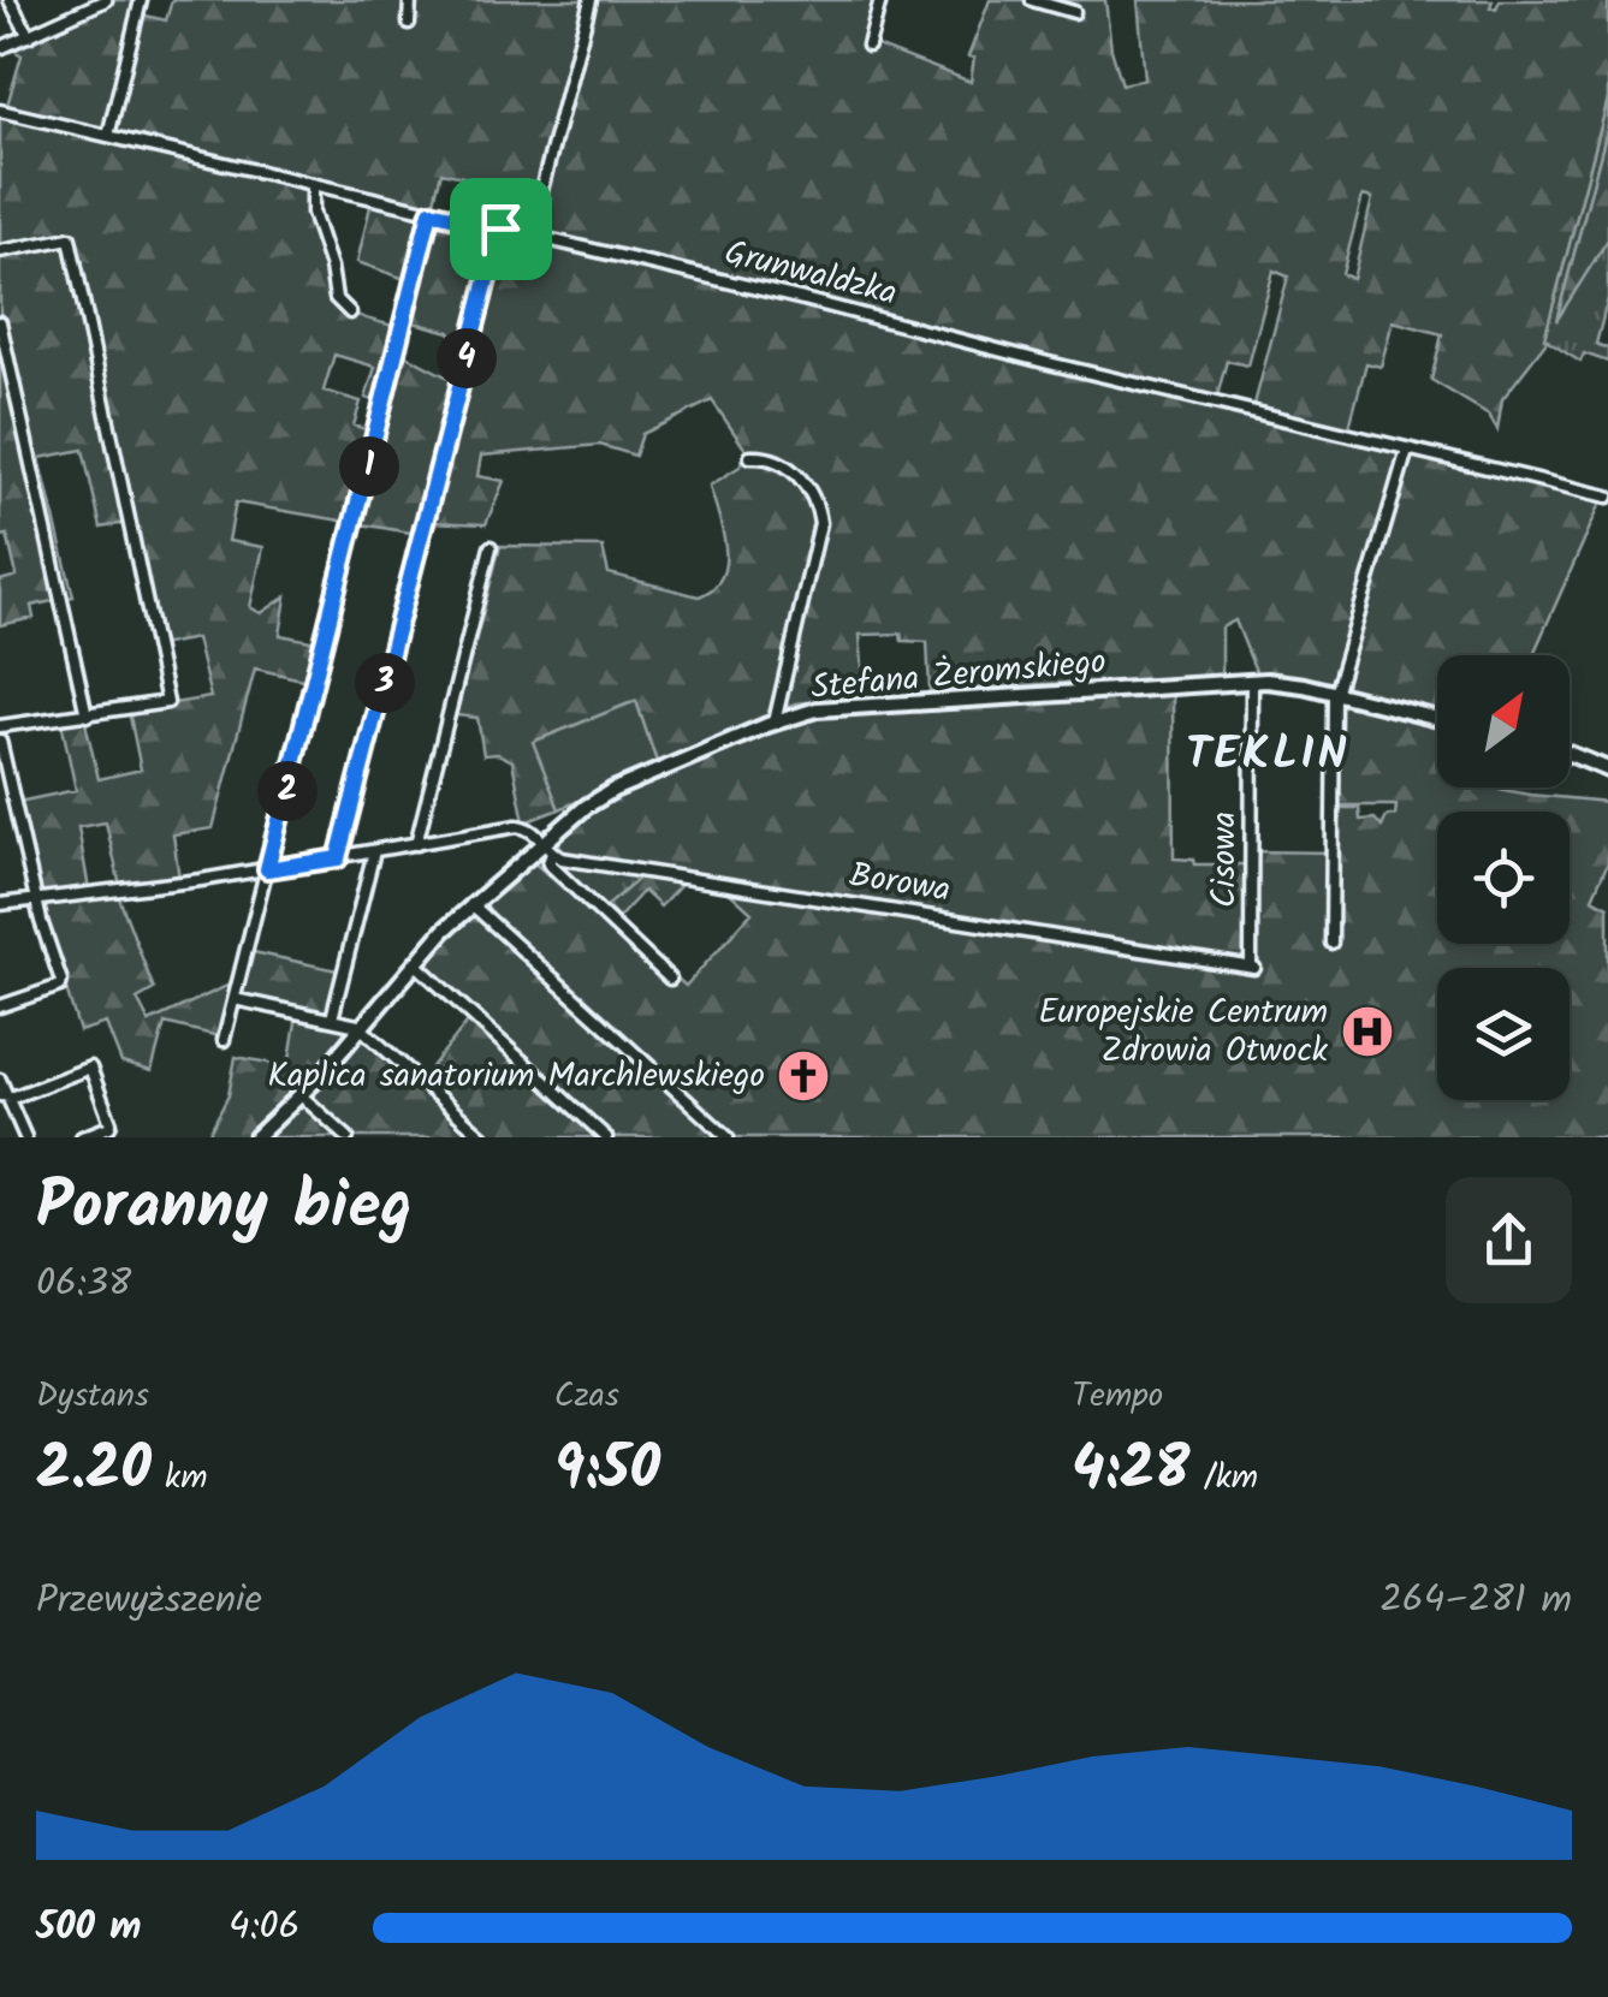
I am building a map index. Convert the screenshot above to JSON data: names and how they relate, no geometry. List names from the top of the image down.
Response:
{
  "streets": {
    "main road": ["Stefana Żeromskiego"],
    "street": ["Grunwaldzka", "Cisowa", "Borowa"]
  },
  "crossings": [
    ["Stefana Żeromskiego", "Cisowa"],
    ["Stefana Żeromskiego", "Borowa"],
    ["Cisowa", "Borowa"]
  ],
  "districts": ["TEKLIN"],
  "places": {
    "hospital": ["Europejskie Centrum Zdrowia Otwock"],
    "church": ["Kaplica sanatorium Marchlewskiego"]
  },
  "north": "top right",
  "page": {
    "pins": [
      "4",
      "1",
      "3",
      "2"
    ],
    "heading": ["Poranny bieg", "06:38"],
    "stats": [
      ["Dystans", "2.20 km"],
      ["Czas", "9:50"],
      ["Tempo", "4:28 /km"]
    ],
    "chart": ["Przewyższenie", "264–281 m"],
    "list": [
      {
        "name": "500 m",
        "note": "4:06"
      }
    ]
  }
}
